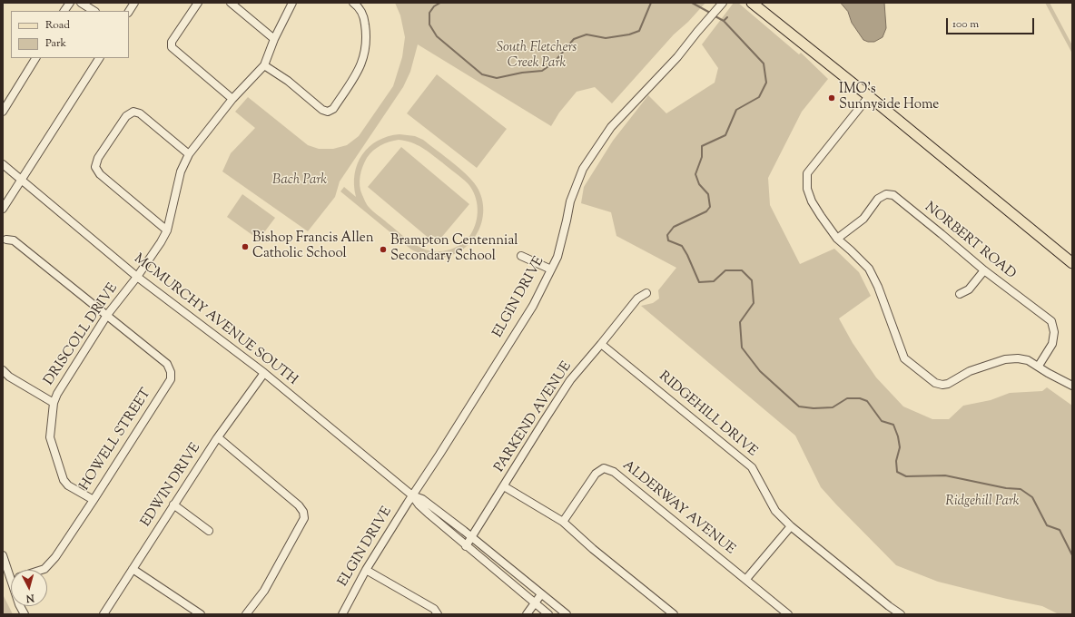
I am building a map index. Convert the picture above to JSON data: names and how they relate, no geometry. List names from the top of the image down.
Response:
{
  "streets": {
    "street": [
      "NORBERT ROAD",
      "ELGIN DRIVE",
      "MCMURCHY AVENUE SOUTH",
      "DRISCOLL DRIVE",
      "RIDGEHILL DRIVE",
      "PARKEND AVENUE",
      "HOWELL STREET",
      "EDWIN DRIVE",
      "ALDERWAY AVENUE"
    ]
  },
  "crossings": [
    ["ELGIN DRIVE", "MCMURCHY AVENUE SOUTH"],
    ["MCMURCHY AVENUE SOUTH", "DRISCOLL DRIVE"],
    ["MCMURCHY AVENUE SOUTH", "PARKEND AVENUE"],
    ["MCMURCHY AVENUE SOUTH", "EDWIN DRIVE"],
    ["DRISCOLL DRIVE", "HOWELL STREET"],
    ["RIDGEHILL DRIVE", "PARKEND AVENUE"]
  ],
  "parks": ["South Fletchers Creek Park", "Bach Park", "Ridgehill Park"],
  "places": ["IMO's Sunnyside Home", "Bishop Francis Allen Catholic School", "Brampton Centennial Secondary School"],
  "legend": ["Road", "Park"],
  "scale_bar": "100 m",
  "north": "bottom"
}
